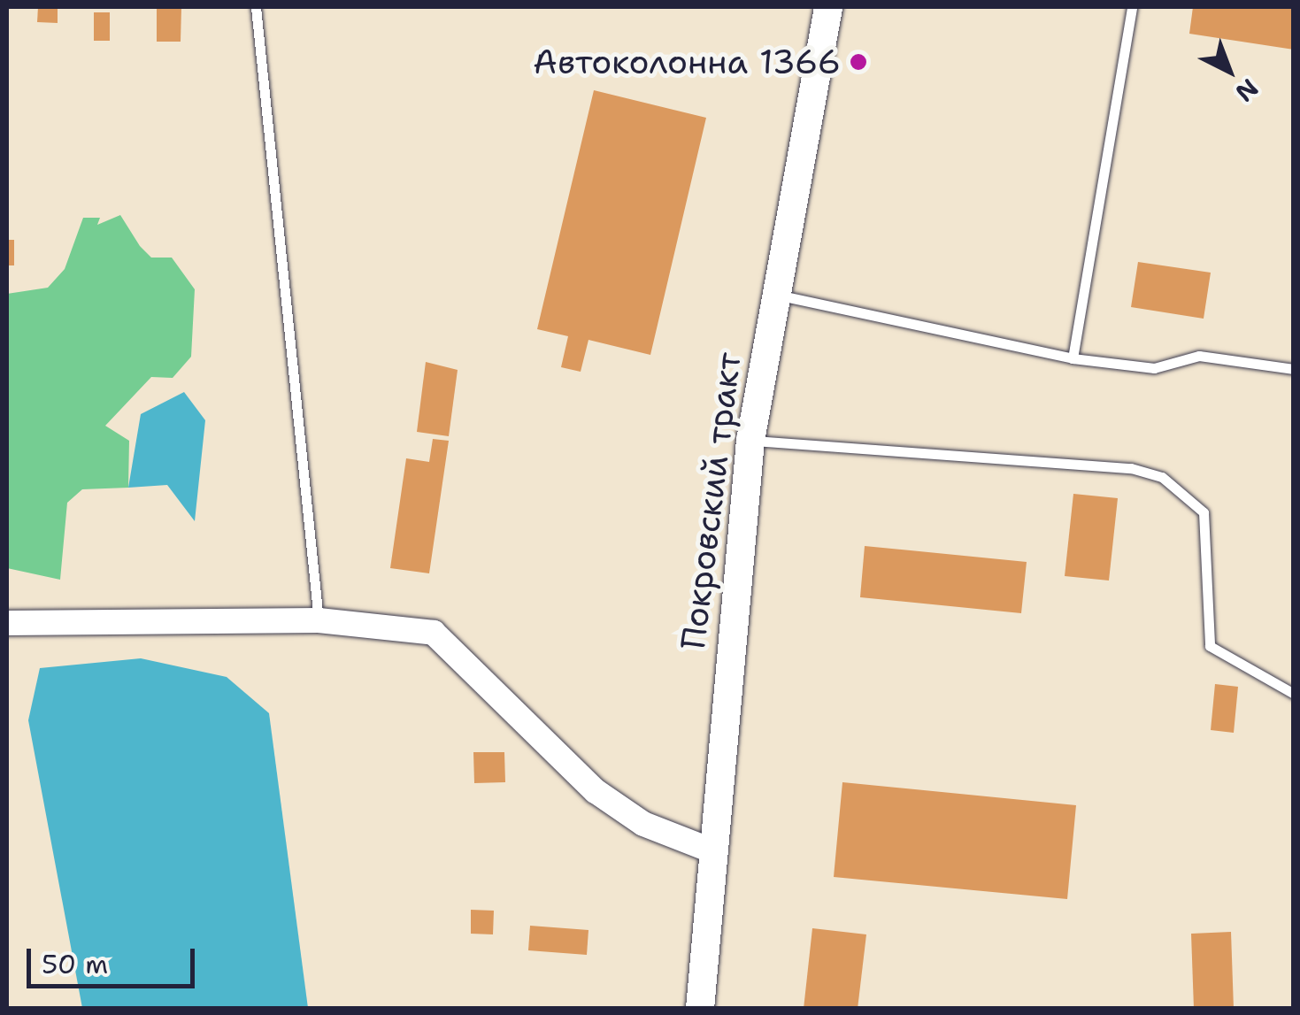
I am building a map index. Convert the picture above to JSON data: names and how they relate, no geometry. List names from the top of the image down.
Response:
{
  "streets": {
    "main road": ["Покровский тракт"]
  },
  "places": ["Автоколонна 1366"],
  "scale_bar": "50 m",
  "north": "bottom right"
}
